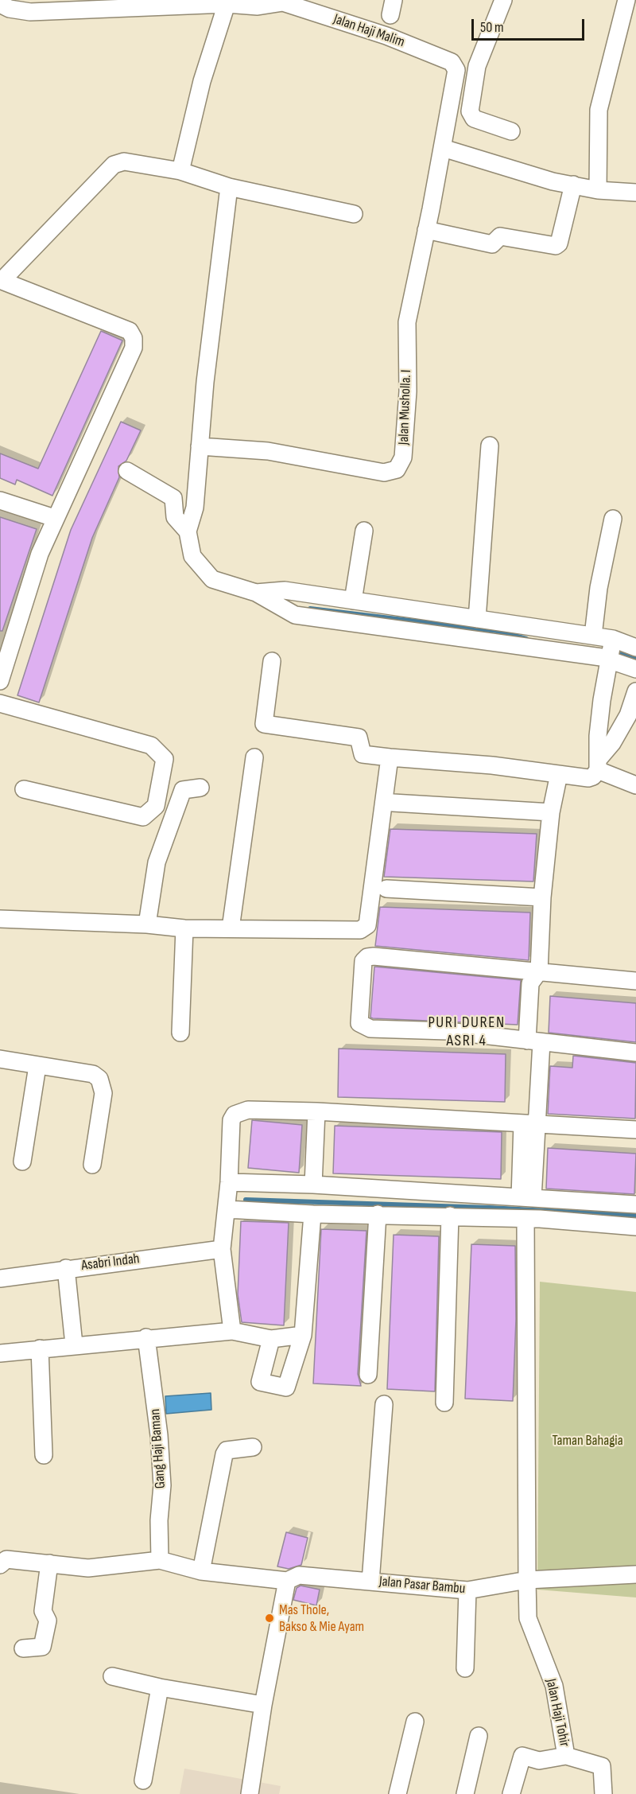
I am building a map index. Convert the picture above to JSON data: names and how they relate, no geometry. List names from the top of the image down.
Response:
{
  "streets": {
    "street": [
      "Jalan Haji Malim",
      "Jalan Musholla. I",
      "Asabri Indah",
      "Gang Haji Baman",
      "Jalan Pasar Bambu",
      "Jalan Haji Tohir"
    ]
  },
  "crossings": [
    ["Jalan Haji Malim", "Jalan Musholla. I"],
    ["Gang Haji Baman", "Jalan Pasar Bambu"],
    ["Jalan Pasar Bambu", "Jalan Haji Tohir"]
  ],
  "districts": ["PURI DUREN ASRI 4"],
  "parks": ["Taman Bahagia"],
  "places": ["Mas Thole, Bakso & Mie Ayam"],
  "scale_bar": "50 m"
}
